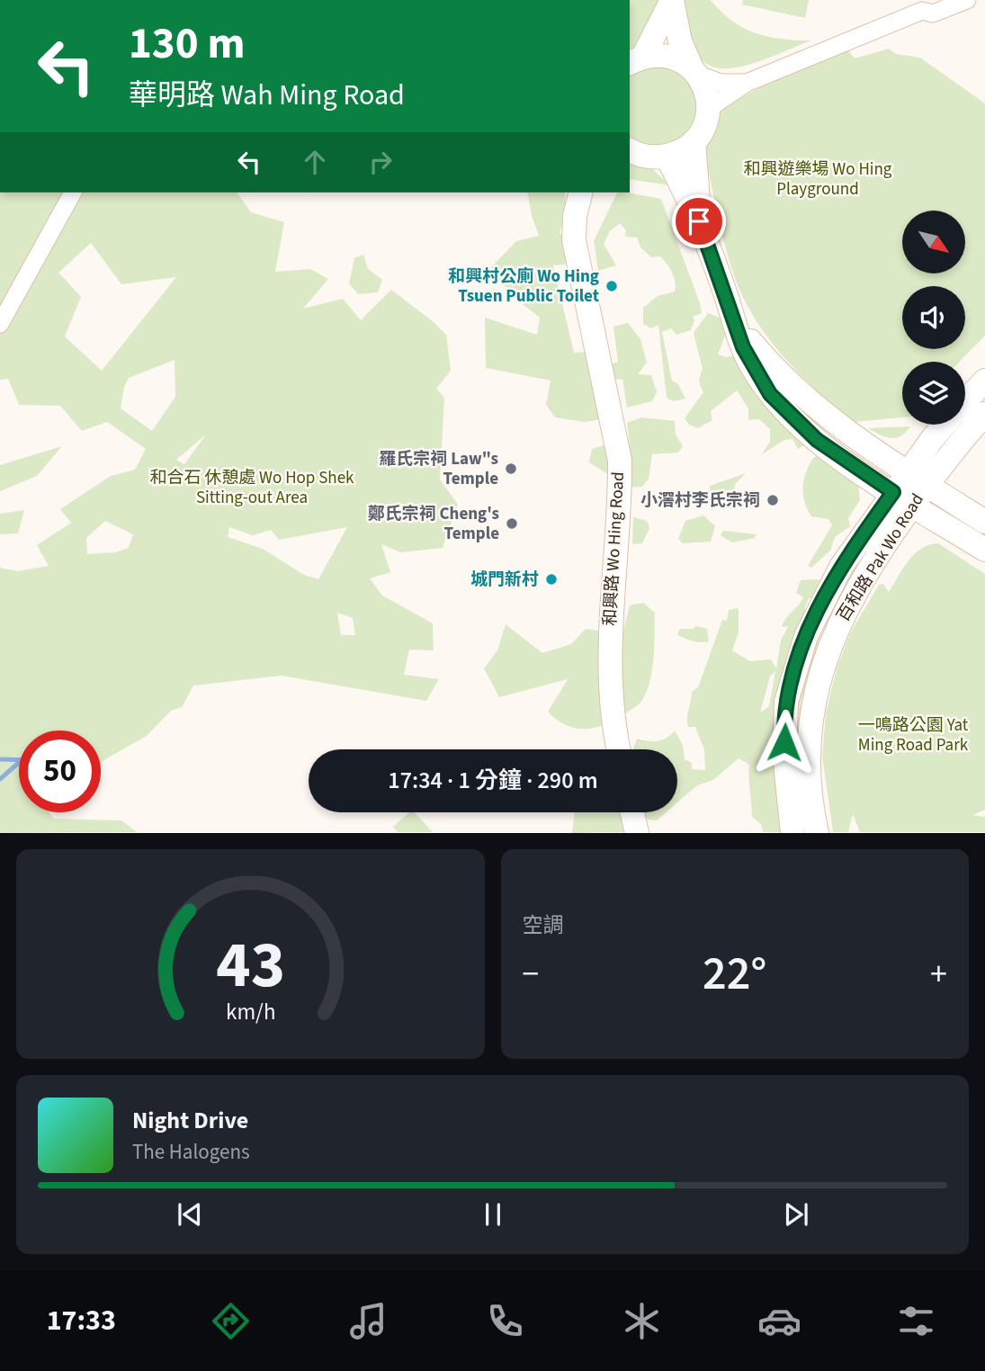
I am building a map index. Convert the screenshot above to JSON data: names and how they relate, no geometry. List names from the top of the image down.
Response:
{
  "streets": {
    "main road": ["和興路 Wo Hing Road", "百和路 Pak Wo Road"]
  },
  "parks": ["和興遊樂場 Wo Hing Playground", "和合石 休憩處 Wo Hop Shek Sitting-out Area", "一鳴路公園 Yat Ming Road Park"],
  "places": [
    "和興村公廁 Wo Hing Tsuen Public Toilet",
    "羅氏宗祠 Law\"s Temple",
    "小滘村李氏宗祠",
    "鄭氏宗祠 Cheng's Temple",
    "城門新村"
  ],
  "north": "bottom right",
  "page": {
    "turn": ["130 m", "華明路 Wah Ming Road"],
    "limit": "50",
    "trip": "17:34 · 1 分鐘 · 290 m",
    "tile": "空調",
    "heat": ["−", "22°", "+"],
    "song": ["Night Drive", "The Halogens"],
    "tabs": "17:33",
    "gauge": ["43", "km/h"]
  }
}
